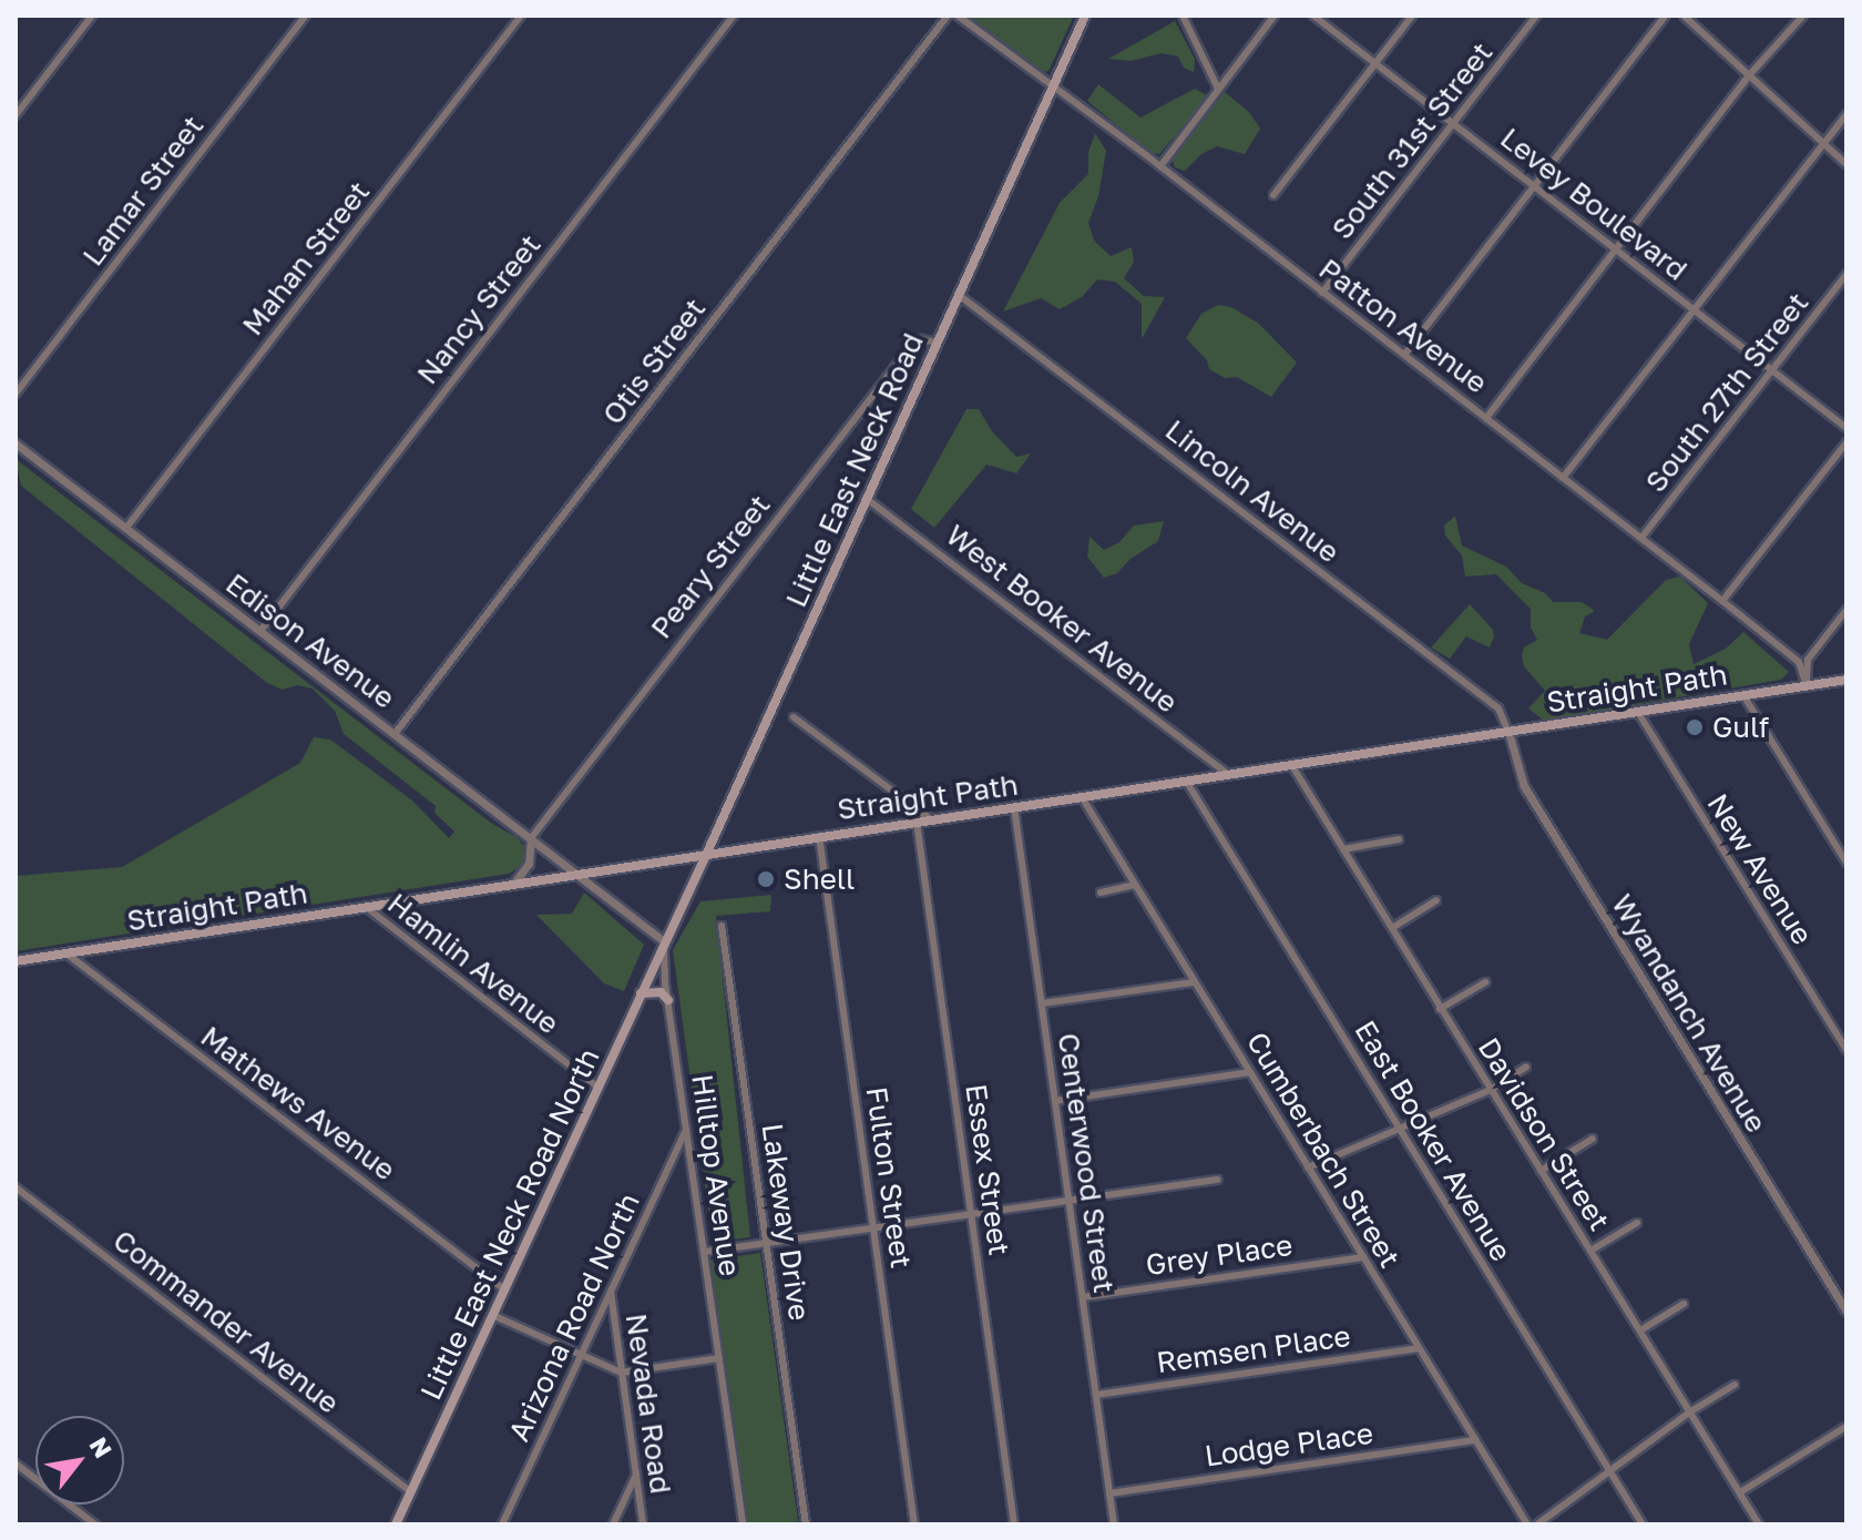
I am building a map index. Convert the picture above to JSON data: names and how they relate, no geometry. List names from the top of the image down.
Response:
{
  "streets": {
    "main road": ["Little East Neck Road", "Straight Path", "Little East Neck Road North"],
    "street": [
      "South 31st Street",
      "Lamar Street",
      "Levey Boulevard",
      "Mahan Street",
      "Nancy Street",
      "Patton Avenue",
      "Otis Street",
      "South 27th Street",
      "Lincoln Avenue",
      "Peary Street",
      "West Booker Avenue",
      "Edison Avenue",
      "New Avenue",
      "Hamlin Avenue",
      "Wyandanch Avenue",
      "Mathews Avenue",
      "Davidson Street",
      "East Booker Avenue",
      "Cumberbach Street",
      "Centerwood Street",
      "Essex Street",
      "Hilltop Avenue",
      "Fulton Street",
      "Lakeway Drive",
      "Grey Place",
      "Arizona Road North",
      "Commander Avenue",
      "Remsen Place",
      "Nevada Road",
      "Lodge Place"
    ]
  },
  "crossings": [
    ["South 31st Street", "Levey Boulevard"],
    ["South 31st Street", "Patton Avenue"],
    ["Levey Boulevard", "South 27th Street"],
    ["Mahan Street", "Edison Avenue"],
    ["Nancy Street", "Edison Avenue"],
    ["Patton Avenue", "South 27th Street"],
    ["Patton Avenue", "Little East Neck Road"],
    ["Patton Avenue", "Straight Path"],
    ["Otis Street", "Edison Avenue"],
    ["Little East Neck Road", "Lincoln Avenue"],
    ["Little East Neck Road", "Peary Street"],
    ["Little East Neck Road", "West Booker Avenue"],
    ["Little East Neck Road", "Straight Path"],
    ["Little East Neck Road", "Hilltop Avenue"],
    ["Little East Neck Road", "Little East Neck Road North"],
    ["Lincoln Avenue", "Straight Path"],
    ["Lincoln Avenue", "Wyandanch Avenue"],
    ["Peary Street", "Edison Avenue"],
    ["West Booker Avenue", "Straight Path"],
    ["Edison Avenue", "Straight Path"],
    ["Straight Path", "New Avenue"],
    ["Straight Path", "Hamlin Avenue"],
    ["Straight Path", "Wyandanch Avenue"],
    ["Straight Path", "Mathews Avenue"],
    ["Straight Path", "Davidson Street"],
    ["Straight Path", "East Booker Avenue"],
    ["Straight Path", "Cumberbach Street"],
    ["Straight Path", "Centerwood Street"],
    ["Straight Path", "Essex Street"],
    ["Straight Path", "Fulton Street"],
    ["Hamlin Avenue", "Little East Neck Road North"],
    ["Mathews Avenue", "Little East Neck Road North"],
    ["Cumberbach Street", "Grey Place"],
    ["Cumberbach Street", "Remsen Place"],
    ["Cumberbach Street", "Lodge Place"],
    ["Centerwood Street", "Grey Place"],
    ["Centerwood Street", "Remsen Place"],
    ["Centerwood Street", "Lodge Place"],
    ["Hilltop Avenue", "Little East Neck Road North"],
    ["Hilltop Avenue", "Arizona Road North"],
    ["Little East Neck Road North", "Commander Avenue"],
    ["Arizona Road North", "Nevada Road"]
  ],
  "places": ["Gulf", "Shell"],
  "north": "top right"
}
